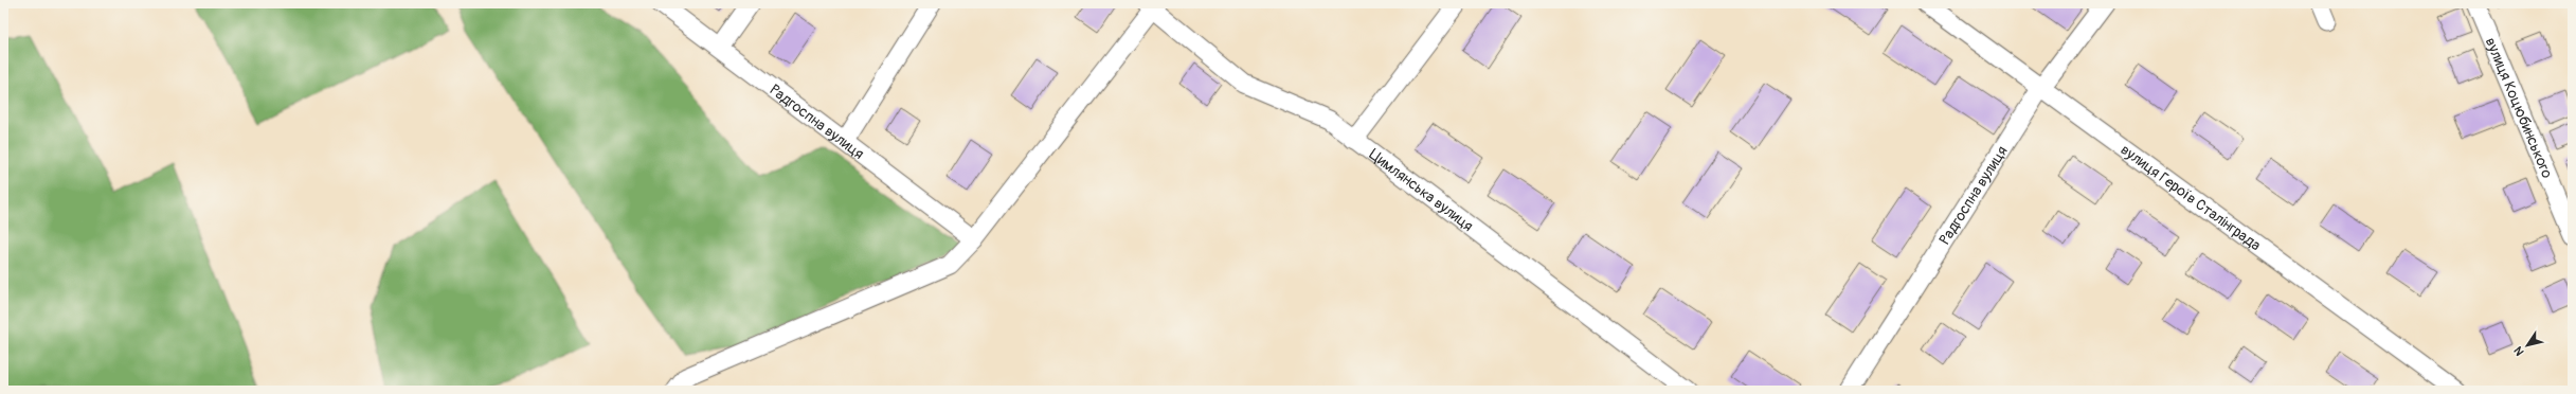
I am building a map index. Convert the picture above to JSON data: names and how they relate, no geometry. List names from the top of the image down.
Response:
{
  "streets": {
    "street": [
      "вулиця Коцюбинського",
      "Радгоспна вулиця",
      "Цимлянська вулиця",
      "вулиця Героїв Сталінграда"
    ]
  },
  "crossings": [
    ["Радгоспна вулиця", "вулиця Героїв Сталінграда"]
  ],
  "north": "bottom left"
}
